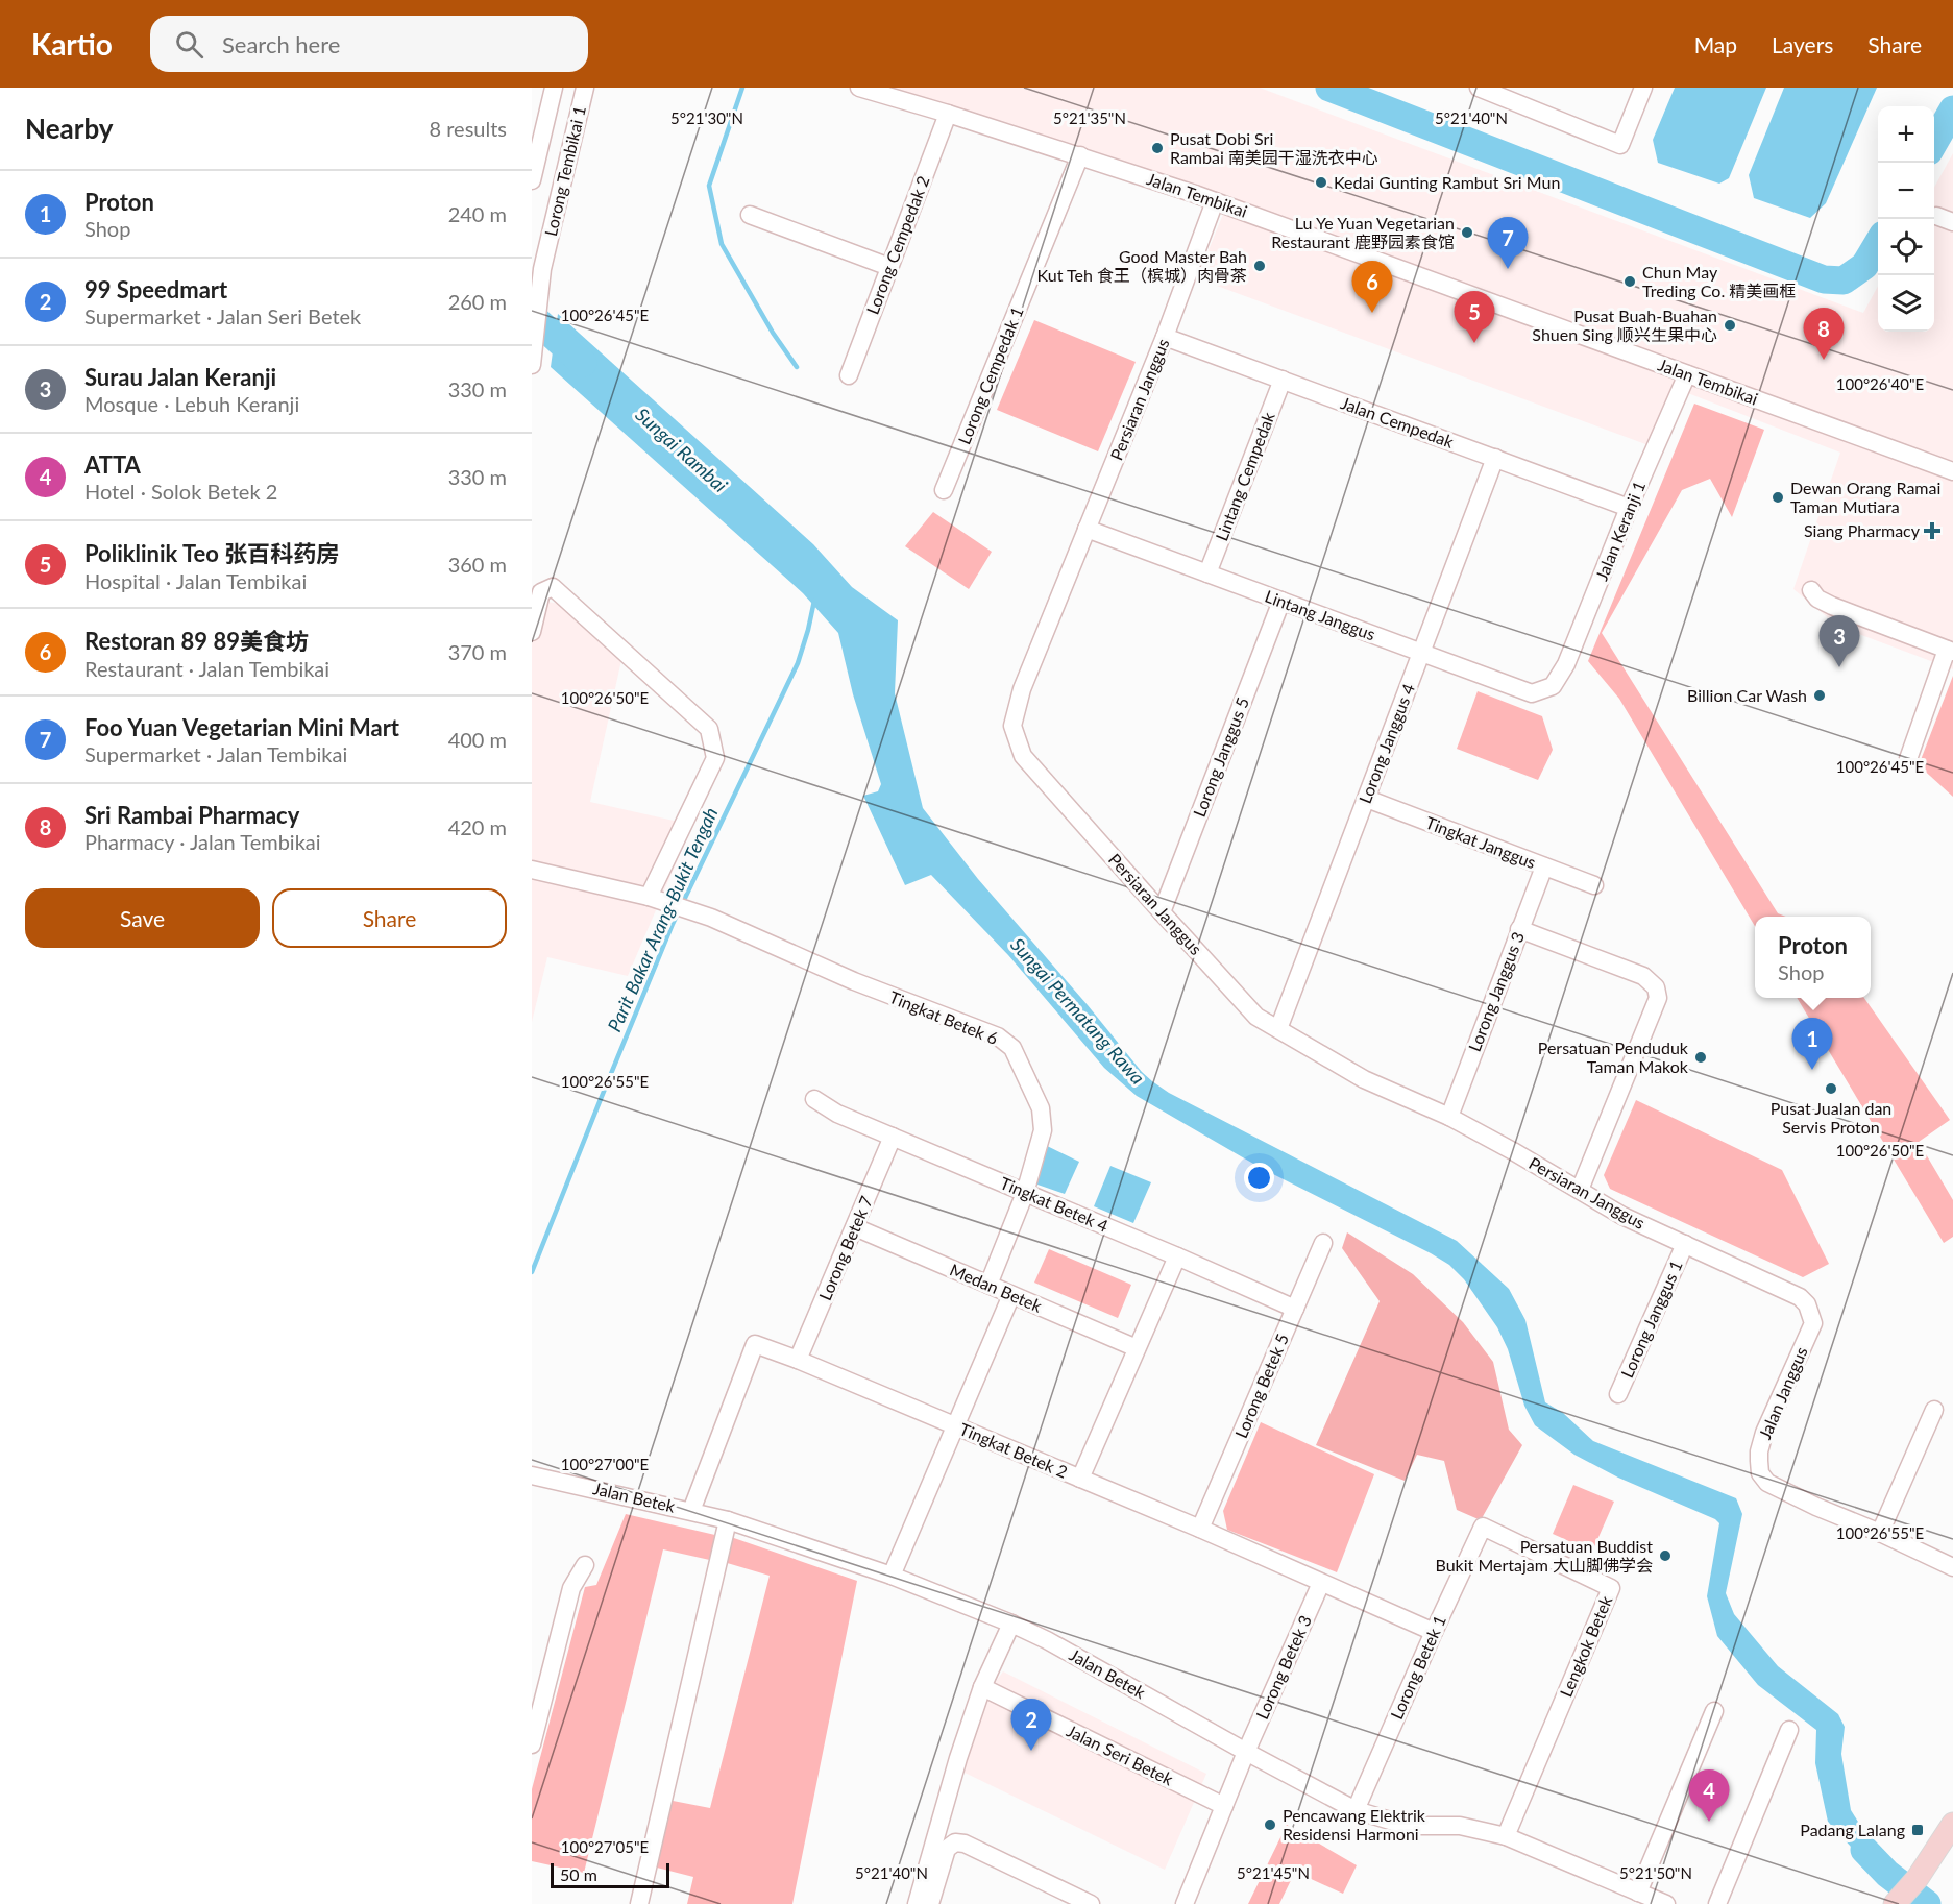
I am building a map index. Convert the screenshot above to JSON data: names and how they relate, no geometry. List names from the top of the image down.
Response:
{
  "streets": {
    "street": [
      "Lorong Tembikai 1",
      "Jalan Tembikai",
      "Lorong Cempedak 2",
      "Lorong Cempedak 1",
      "Persiaran Janggus",
      "Jalan Cempedak",
      "Lintang Cempedak",
      "Jalan Keranji 1",
      "Lintang Janggus",
      "Lorong Janggus 4",
      "Lorong Janggus 5",
      "Tingkat Janggus",
      "Lorong Janggus 3",
      "Tingkat Betek 6",
      "Tingkat Betek 4",
      "Lorong Betek 7",
      "Medan Betek",
      "Lorong Janggus 1",
      "Lorong Betek 5",
      "Jalan Janggus",
      "Tingkat Betek 2",
      "Jalan Betek",
      "Lengkok Betek",
      "Lorong Betek 3",
      "Lorong Betek 1",
      "Jalan Seri Betek"
    ]
  },
  "crossings": [
    ["Jalan Tembikai", "Lorong Cempedak 2"],
    ["Jalan Tembikai", "Lorong Cempedak 1"],
    ["Jalan Tembikai", "Persiaran Janggus"],
    ["Jalan Tembikai", "Jalan Keranji 1"],
    ["Persiaran Janggus", "Jalan Cempedak"],
    ["Persiaran Janggus", "Lintang Janggus"],
    ["Persiaran Janggus", "Lorong Janggus 4"],
    ["Persiaran Janggus", "Lorong Janggus 5"],
    ["Persiaran Janggus", "Lorong Janggus 3"],
    ["Persiaran Janggus", "Lorong Janggus 1"],
    ["Persiaran Janggus", "Jalan Janggus"],
    ["Jalan Cempedak", "Lintang Cempedak"],
    ["Jalan Cempedak", "Jalan Keranji 1"],
    ["Jalan Cempedak", "Lorong Janggus 4"],
    ["Lintang Cempedak", "Lintang Janggus"],
    ["Jalan Keranji 1", "Lintang Janggus"],
    ["Lintang Janggus", "Lorong Janggus 4"],
    ["Lintang Janggus", "Lorong Janggus 5"],
    ["Lorong Janggus 4", "Tingkat Janggus"],
    ["Tingkat Janggus", "Lorong Janggus 3"],
    ["Tingkat Betek 6", "Tingkat Betek 4"],
    ["Tingkat Betek 6", "Medan Betek"],
    ["Tingkat Betek 4", "Lorong Betek 7"],
    ["Tingkat Betek 4", "Lorong Betek 5"],
    ["Lorong Betek 7", "Medan Betek"],
    ["Lorong Betek 7", "Tingkat Betek 2"],
    ["Lorong Betek 5", "Tingkat Betek 2"],
    ["Tingkat Betek 2", "Jalan Betek"],
    ["Tingkat Betek 2", "Lorong Betek 3"],
    ["Tingkat Betek 2", "Lorong Betek 1"],
    ["Jalan Betek", "Lengkok Betek"],
    ["Jalan Betek", "Lorong Betek 3"],
    ["Jalan Betek", "Lorong Betek 1"],
    ["Lengkok Betek", "Lorong Betek 1"],
    ["Lorong Betek 3", "Jalan Seri Betek"]
  ],
  "water": ["Sungai Rambai", "Parit Bakar Arang-Bukit Tengah", "Sungai Permatang Rawa"],
  "places": {
    "other": [
      "Pusat Dobi Sri Rambai 南美园干湿洗衣中心",
      "Kedai Gunting Rambut Sri Mun",
      "Lu Ye Yuan Vegetarian Restaurant 鹿野园素食馆",
      "Good Master Bah Kut Teh 食王（槟城）肉骨茶",
      "Chun May Treding Co. 精美画框",
      "Pusat Buah-Buahan Shuen Sing 顺兴生果中心",
      "Dewan Orang Ramai Taman Mutiara",
      "Billion Car Wash",
      "Persatuan Penduduk Taman Makok",
      "Pusat Jualan dan Servis Proton",
      "Persatuan Buddist Bukit Mertajam 大山脚佛学会",
      "Pencawang Elektrik Residensi Harmoni"
    ],
    "health": ["Siang Pharmacy"],
    "transit": ["Padang Lalang"]
  },
  "scale_bar": "50 m",
  "page": {
    "header": "Kartio",
    "search": "Search here",
    "nav": ["Map", "Layers", "Share"],
    "heading": ["Nearby", "8 results"],
    "map_buttons": ["+", "−"],
    "list": [
      {
        "mark": "1",
        "name": "Proton",
        "note": "Shop",
        "value": "240 m"
      },
      {
        "mark": "2",
        "name": "99 Speedmart",
        "note": "Supermarket · Jalan Seri Betek",
        "value": "260 m"
      },
      {
        "mark": "3",
        "name": "Surau Jalan Keranji",
        "note": "Mosque · Lebuh Keranji",
        "value": "330 m"
      },
      {
        "mark": "4",
        "name": "ATTA",
        "note": "Hotel · Solok Betek 2",
        "value": "330 m"
      },
      {
        "mark": "5",
        "name": "Poliklinik Teo 张百科药房",
        "note": "Hospital · Jalan Tembikai",
        "value": "360 m"
      },
      {
        "mark": "6",
        "name": "Restoran 89 89美食坊",
        "note": "Restaurant · Jalan Tembikai",
        "value": "370 m"
      },
      {
        "mark": "7",
        "name": "Foo Yuan Vegetarian Mini Mart",
        "note": "Supermarket · Jalan Tembikai",
        "value": "400 m"
      },
      {
        "mark": "8",
        "name": "Sri Rambai Pharmacy",
        "note": "Pharmacy · Jalan Tembikai",
        "value": "420 m"
      }
    ],
    "pins": [
      "7",
      "6",
      "5",
      "8",
      "3",
      "1",
      "2",
      "4"
    ],
    "buttons": ["Save", "Share"],
    "popup": ["Proton", "Shop"],
    "scale": "50 m"
  },
  "coordinates": [
    "5°21'30\"N",
    "5°21'35\"N",
    "5°21'40\"N",
    "100°26'45\"E",
    "100°26'40\"E",
    "100°26'50\"E",
    "100°26'55\"E",
    "100°27'00\"E",
    "100°27'05\"E",
    "5°21'45\"N",
    "5°21'50\"N"
  ]
}
